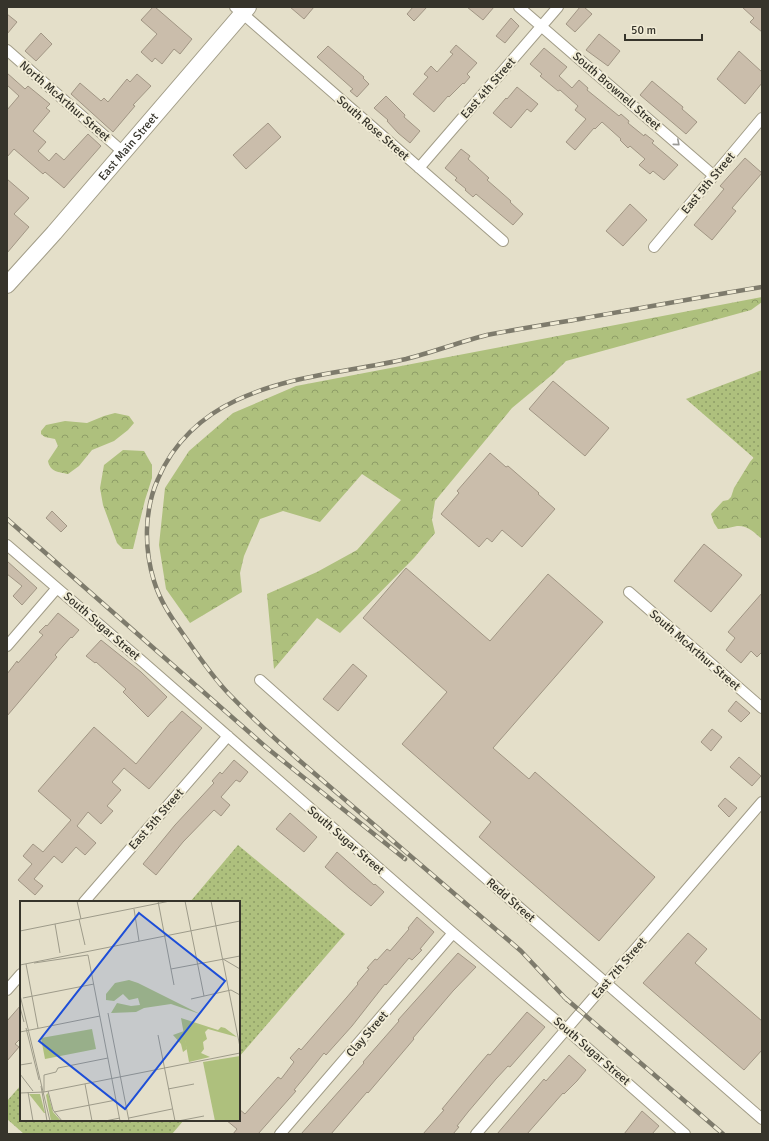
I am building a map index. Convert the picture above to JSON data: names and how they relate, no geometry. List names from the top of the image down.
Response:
{
  "streets": {
    "main road": ["East Main Street"],
    "street": [
      "East 4th Street",
      "South Brownell Street",
      "North McArthur Street",
      "South Rose Street",
      "East 5th Street",
      "South Sugar Street",
      "South McArthur Street",
      "Redd Street",
      "East 7th Street",
      "Clay Street"
    ]
  },
  "crossings": [
    ["East 4th Street", "South Brownell Street"],
    ["East 4th Street", "South Rose Street"],
    ["South Brownell Street", "East 5th Street"],
    ["North McArthur Street", "East Main Street"],
    ["South Rose Street", "East Main Street"],
    ["East 5th Street", "South Sugar Street"],
    ["South Sugar Street", "East 7th Street"],
    ["South Sugar Street", "Clay Street"],
    ["Redd Street", "East 7th Street"]
  ],
  "one_way": ["South Brownell Street"],
  "scale_bar": "50 m"
}
